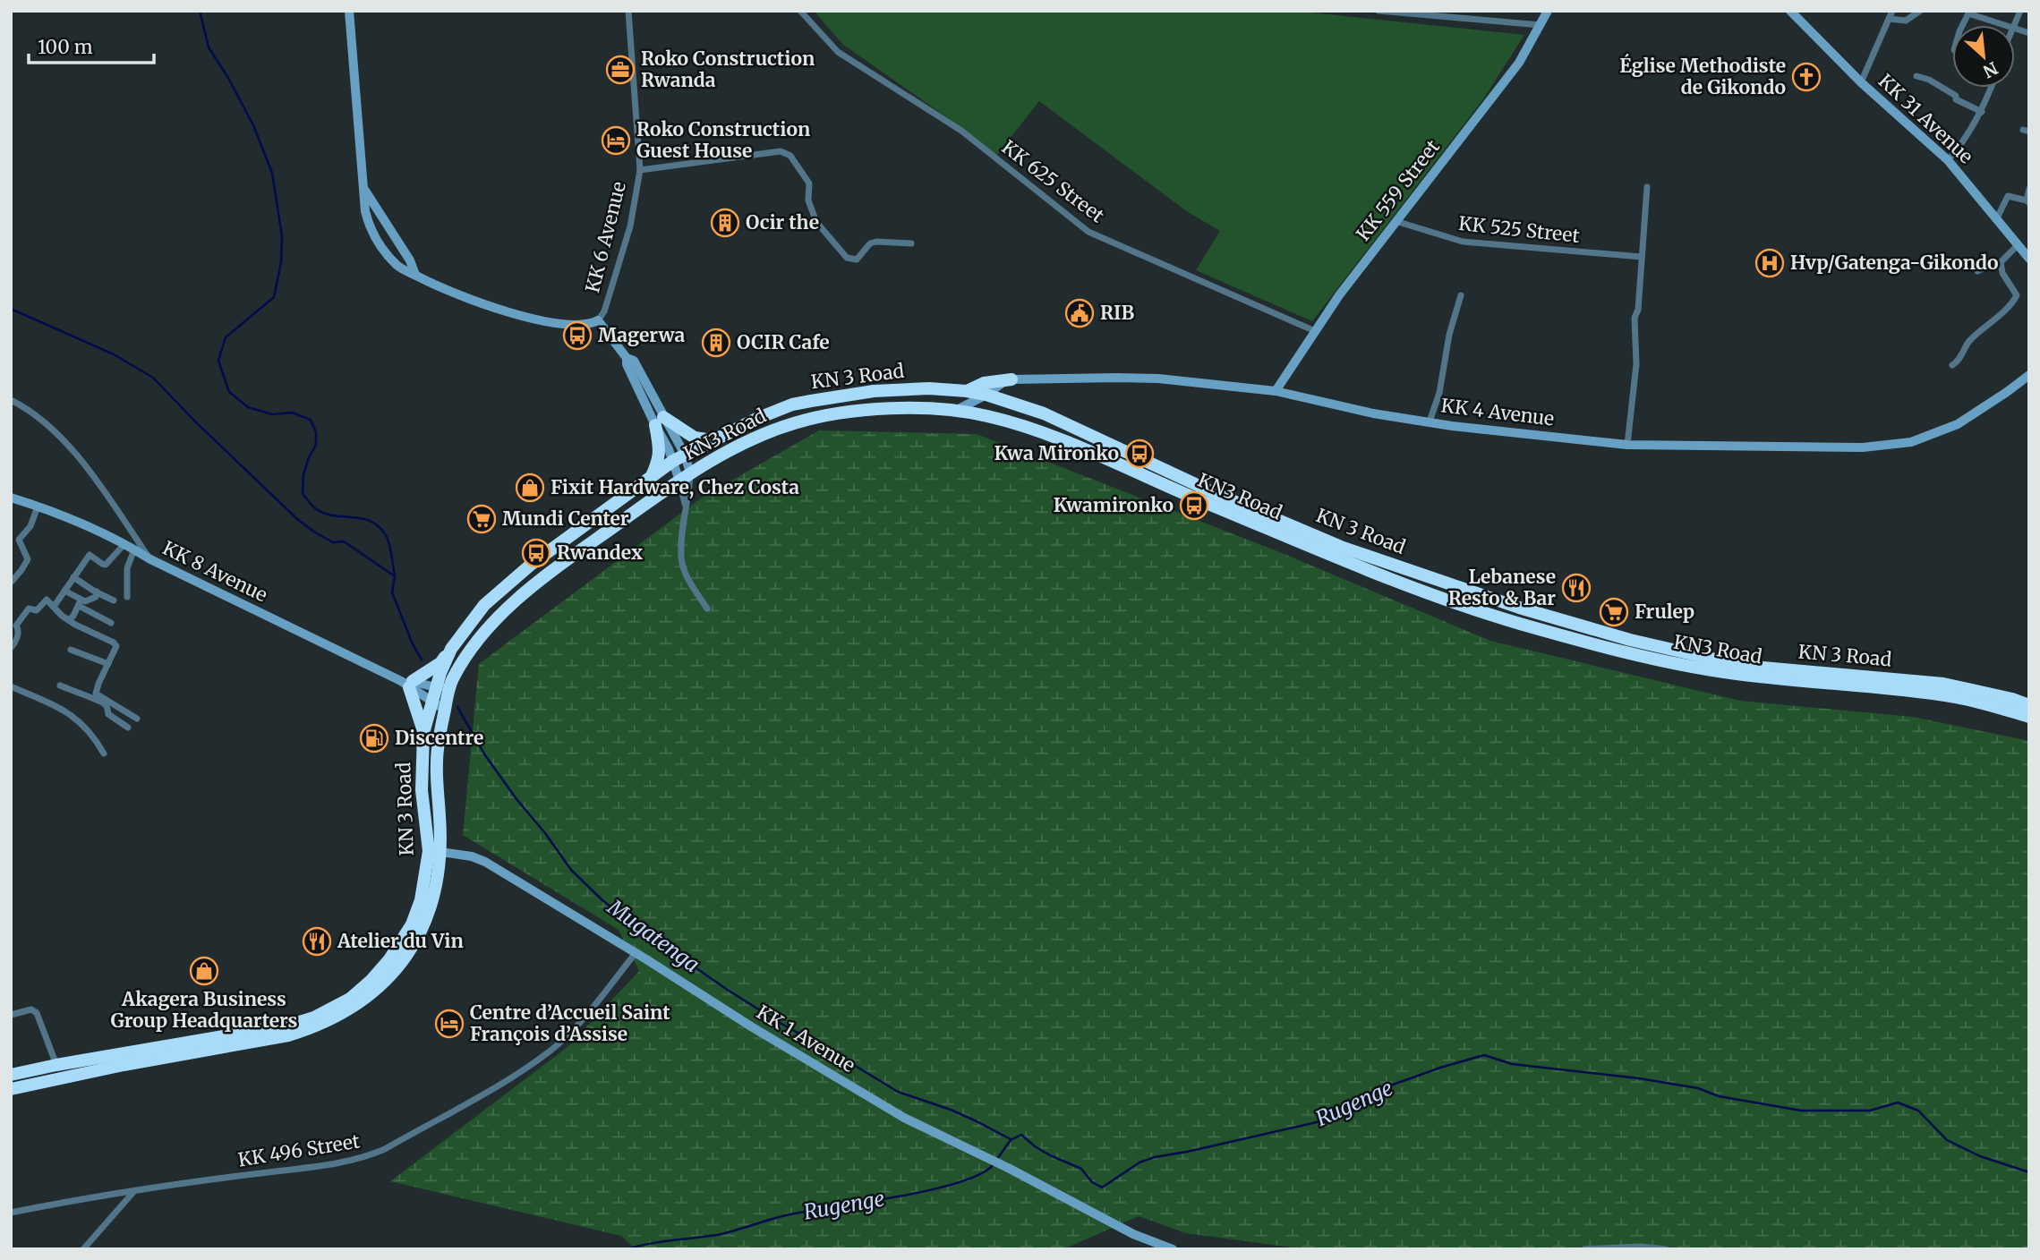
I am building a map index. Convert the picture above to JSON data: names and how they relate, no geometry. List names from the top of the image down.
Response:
{
  "streets": {
    "highway": ["KN 3 Road", "KN3 Road"],
    "main road": [
      "KK 31 Avenue",
      "KK 559 Street",
      "KK 6 Avenue",
      "KK 4 Avenue",
      "KK 8 Avenue",
      "KK 1 Avenue"
    ],
    "street": ["KK 625 Street", "KK 525 Street", "KK 496 Street"]
  },
  "crossings": [
    ["KK 625 Street", "KK 559 Street"],
    ["KK 559 Street", "KK 525 Street"],
    ["KK 559 Street", "KK 4 Avenue"],
    ["KK 6 Avenue", "KN 3 Road"],
    ["KK 6 Avenue", "KN3 Road"],
    ["KN 3 Road", "KN3 Road"],
    ["KN 3 Road", "KK 8 Avenue"],
    ["KN 3 Road", "KK 1 Avenue"],
    ["KK 1 Avenue", "KK 496 Street"]
  ],
  "water": ["Mugatenga", "Rugenge"],
  "places": {
    "office": ["Roko Construction Rwanda"],
    "church": ["Église Methodiste de Gikondo"],
    "hotel": ["Roko Construction Guest House", "Centre d’Accueil Saint François d’Assise"],
    "building": ["Ocir the", "OCIR Cafe"],
    "hospital": ["Hvp/Gatenga-Gikondo"],
    "public building": ["RIB"],
    "bus stop": [
      "Magerwa",
      "Kwa Mironko",
      "Kwamironko",
      "Rwandex"
    ],
    "shop": ["Fixit Hardware, Chez Costa", "Akagera Business Group Headquarters"],
    "supermarket": ["Mundi Center", "Frulep"],
    "restaurant": ["Lebanese Resto & Bar", "Atelier du Vin"],
    "fuel station": ["Discentre"]
  },
  "scale_bar": "100 m",
  "north": "bottom right"
}
